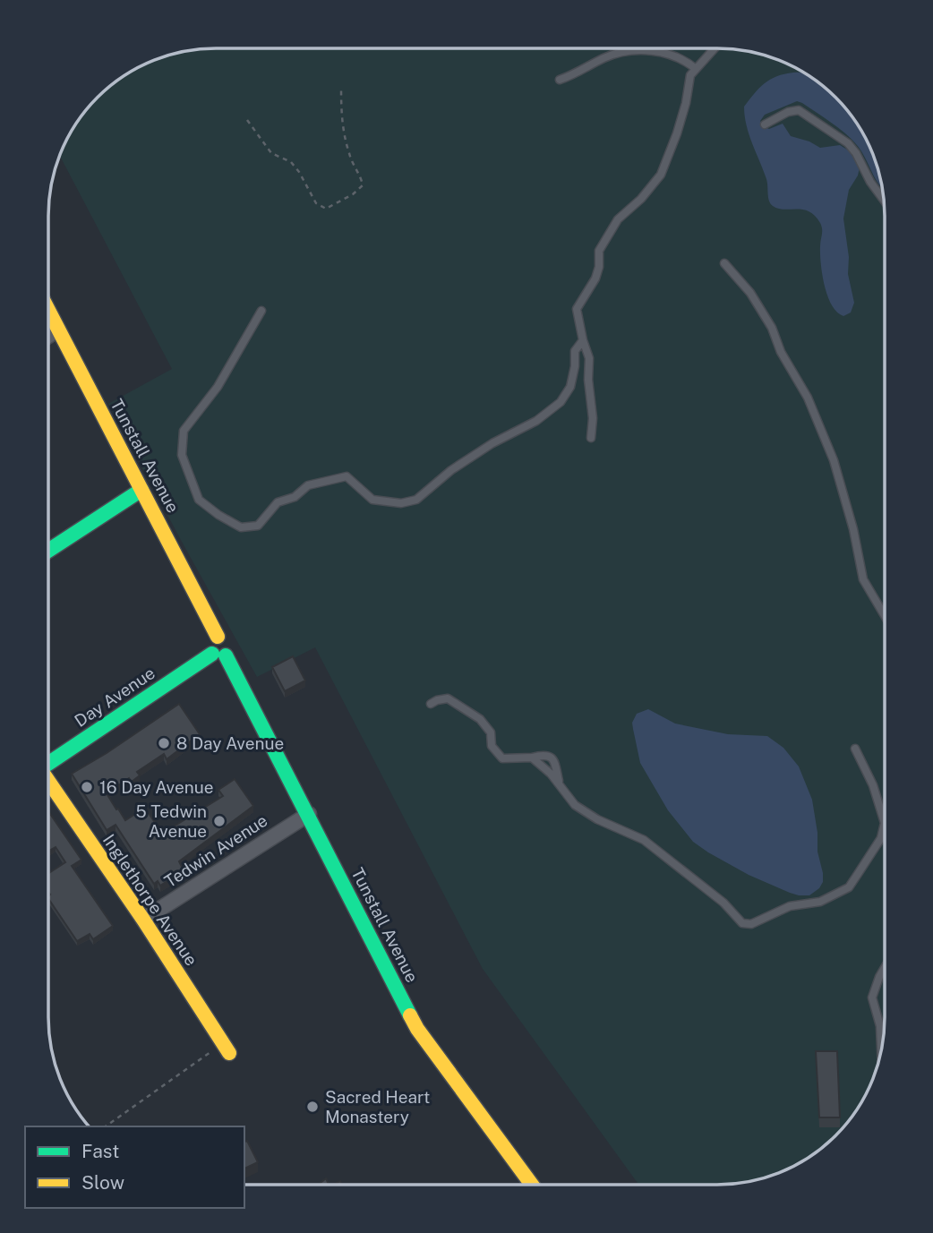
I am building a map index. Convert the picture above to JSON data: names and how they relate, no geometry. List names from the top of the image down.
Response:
{
  "streets": {
    "street": [
      "Tunstall Avenue",
      "Day Avenue",
      "Tedwin Avenue",
      "Inglethorpe Avenue"
    ]
  },
  "crossings": [
    ["Tunstall Avenue", "Day Avenue"],
    ["Tunstall Avenue", "Tedwin Avenue"],
    ["Tedwin Avenue", "Inglethorpe Avenue"]
  ],
  "places": [
    "8 Day Avenue",
    "16 Day Avenue",
    "5 Tedwin Avenue",
    "Sacred Heart Monastery"
  ],
  "legend": ["Fast", "Slow"]
}
